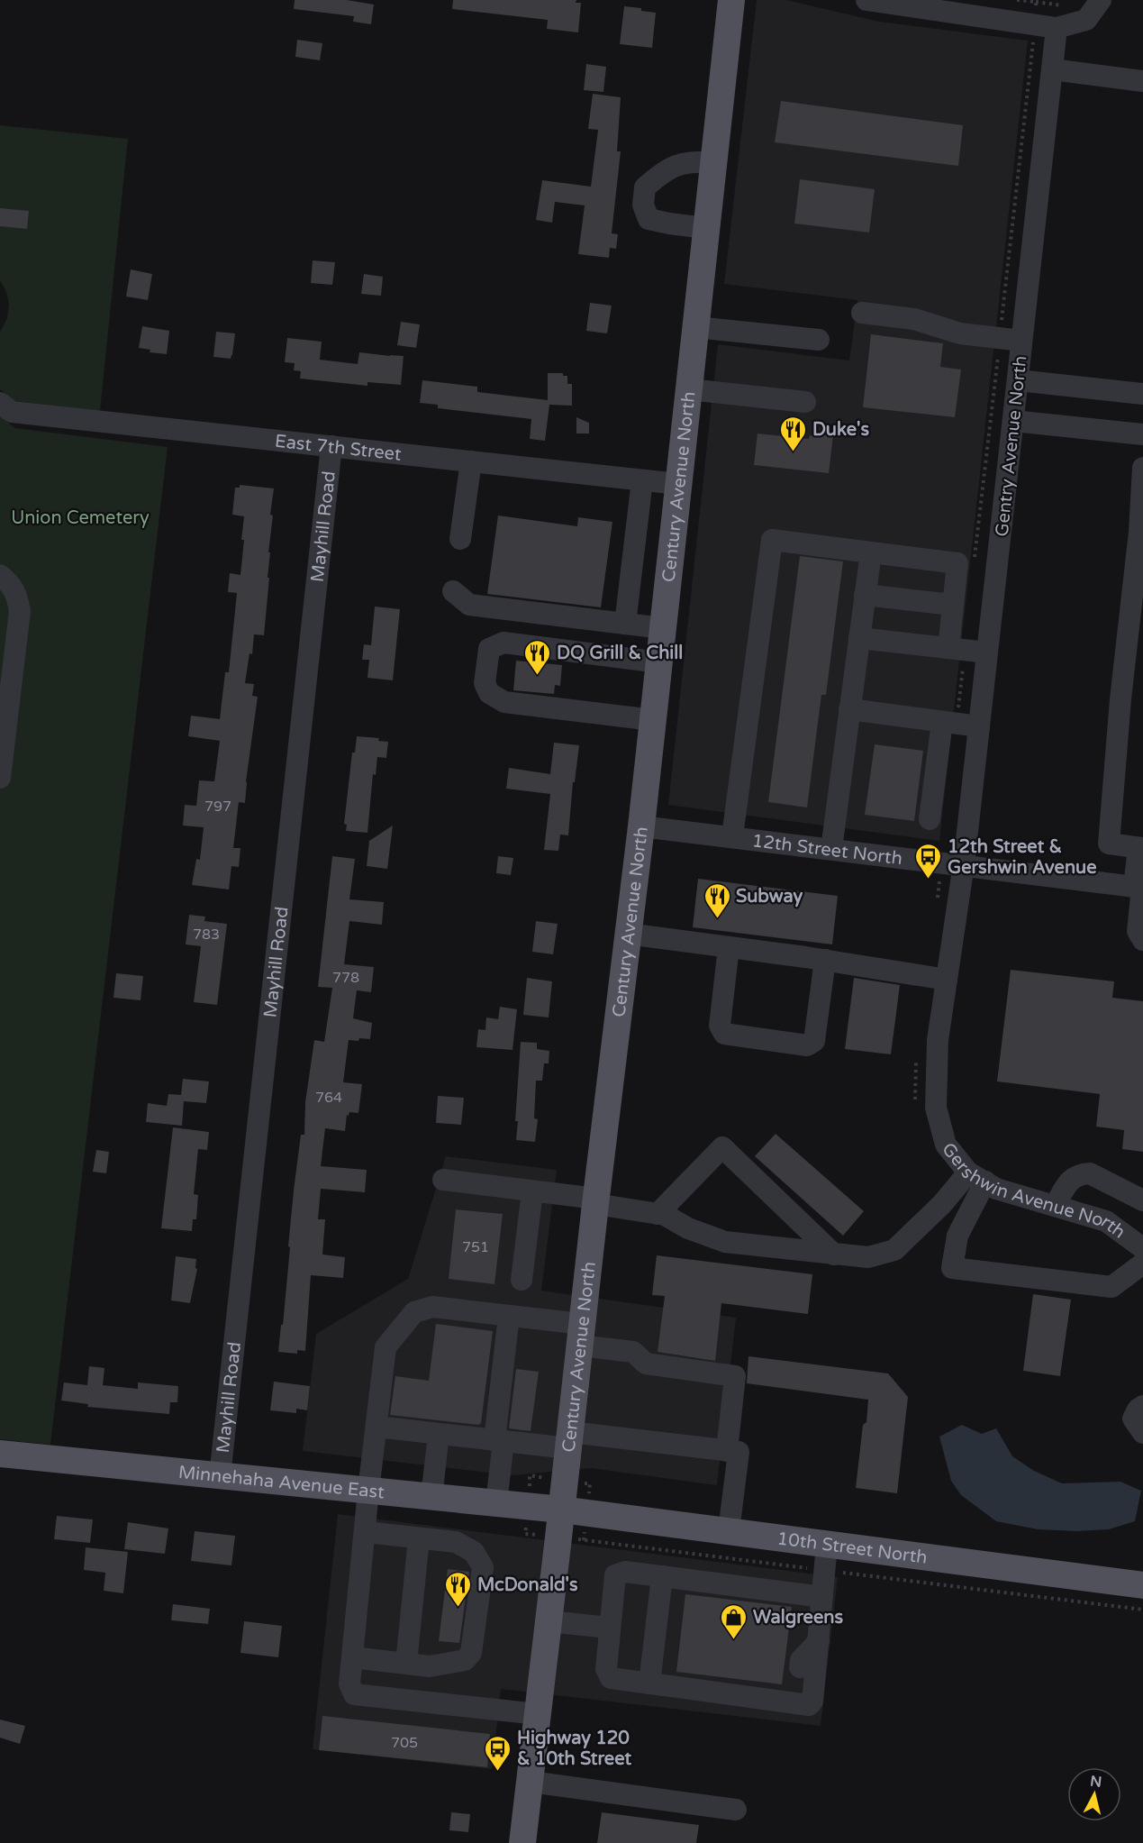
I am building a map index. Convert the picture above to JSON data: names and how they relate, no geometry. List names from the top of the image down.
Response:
{
  "streets": {
    "main road": ["Century Avenue North", "Minnehaha Avenue East", "10th Street North"],
    "street": [
      "Gentry Avenue North",
      "East 7th Street",
      "Mayhill Road",
      "12th Street North",
      "Gershwin Avenue North"
    ]
  },
  "crossings": [
    ["Gentry Avenue North", "12th Street North"],
    ["Gentry Avenue North", "Gershwin Avenue North"],
    ["East 7th Street", "Century Avenue North"],
    ["East 7th Street", "Mayhill Road"],
    ["Century Avenue North", "12th Street North"],
    ["Century Avenue North", "Minnehaha Avenue East"],
    ["Century Avenue North", "10th Street North"],
    ["Mayhill Road", "Minnehaha Avenue East"],
    ["12th Street North", "Gershwin Avenue North"],
    ["Minnehaha Avenue East", "10th Street North"]
  ],
  "parks": ["Union Cemetery"],
  "places": {
    "restaurant": [
      "Duke's",
      "DQ Grill & Chill",
      "Subway",
      "McDonald's"
    ],
    "bus stop": ["12th Street & Gershwin Avenue", "Highway 120 & 10th Street"],
    "shop": ["Walgreens"]
  },
  "house_numbers": [
    "797",
    "783",
    "778",
    "764",
    "751",
    "705"
  ],
  "north": "top"
}
